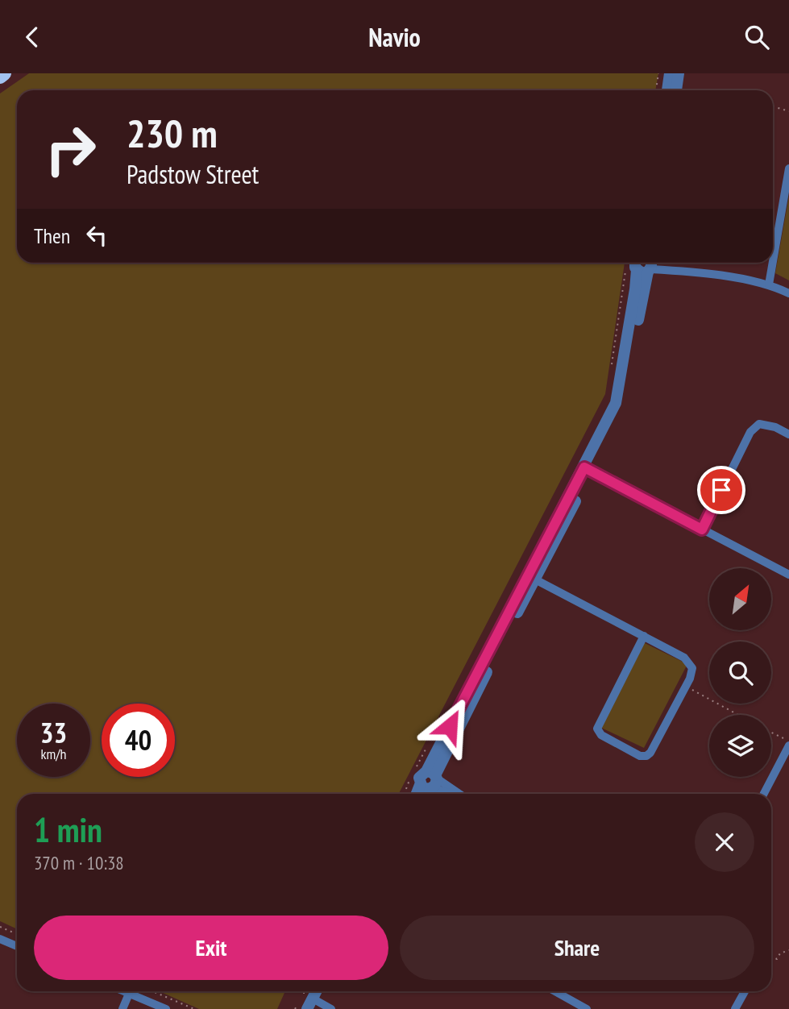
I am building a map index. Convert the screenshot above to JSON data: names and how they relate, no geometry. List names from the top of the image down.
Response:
{
  "north": "top right",
  "page": {
    "header": "Navio",
    "turn": ["230 m", "Padstow Street"],
    "then": "Then",
    "speed": "33 km/h",
    "limit": "40",
    "heading": ["1 min", "370 m · 10:38"],
    "buttons": ["Exit", "Share"]
  }
}
